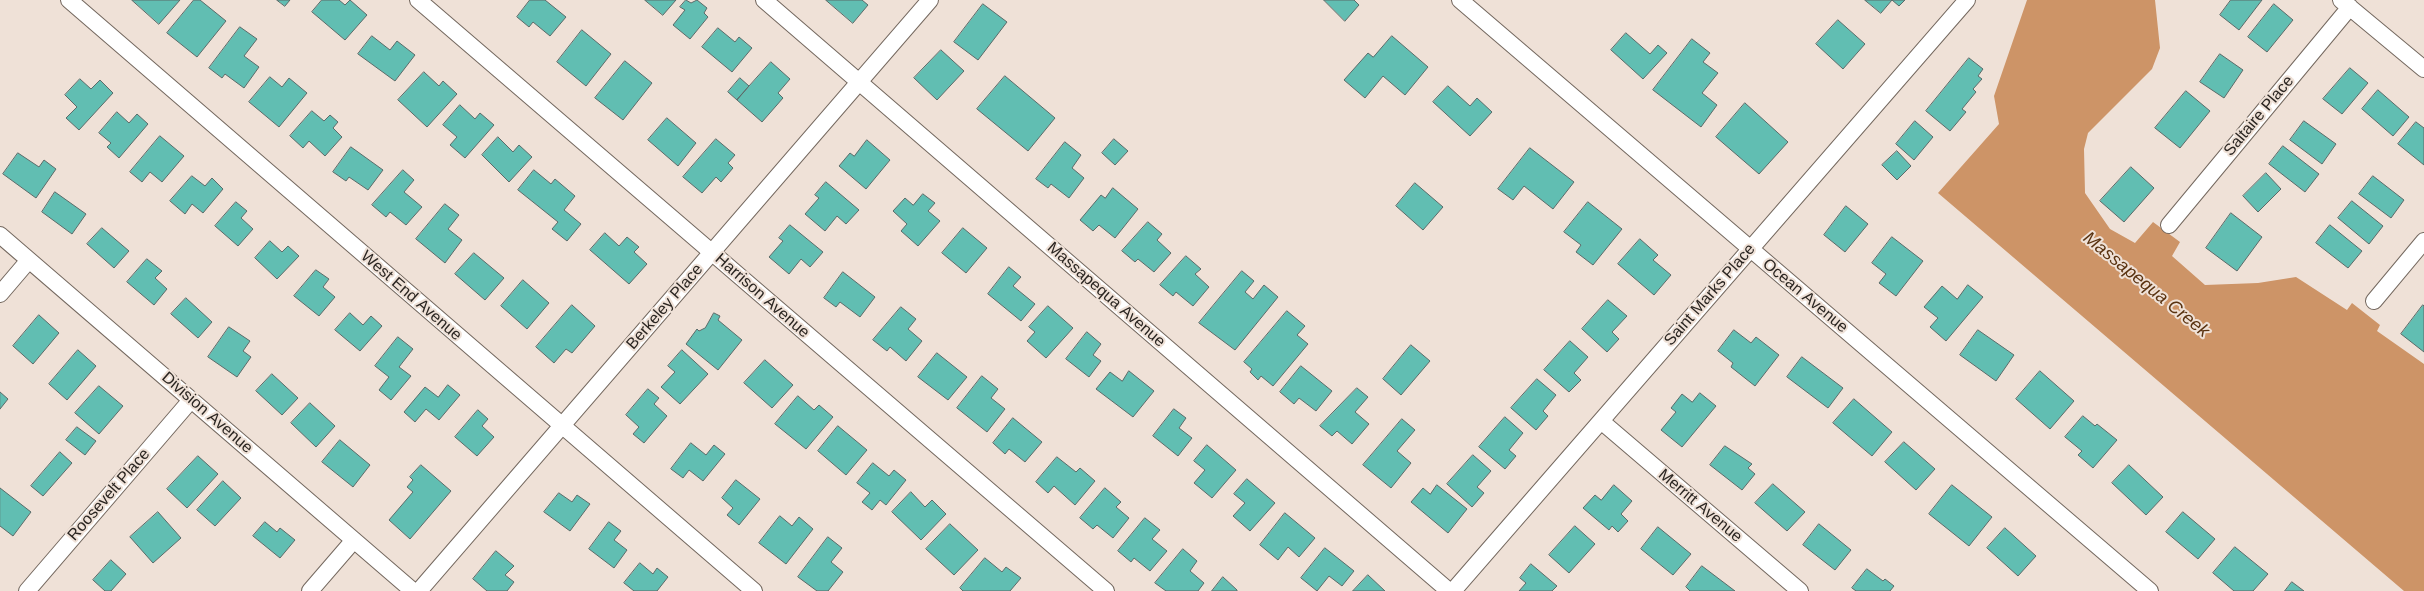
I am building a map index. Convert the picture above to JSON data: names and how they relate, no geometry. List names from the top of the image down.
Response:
{
  "streets": {
    "street": [
      "Saltaire Place",
      "Massapequa Avenue",
      "Saint Marks Place",
      "West End Avenue",
      "Harrison Avenue",
      "Ocean Avenue",
      "Berkeley Place",
      "Division Avenue",
      "Roosevelt Place",
      "Merritt Avenue"
    ]
  },
  "crossings": [
    ["Massapequa Avenue", "Saint Marks Place"],
    ["Massapequa Avenue", "Berkeley Place"],
    ["Saint Marks Place", "Ocean Avenue"],
    ["Saint Marks Place", "Merritt Avenue"],
    ["West End Avenue", "Berkeley Place"],
    ["Harrison Avenue", "Berkeley Place"],
    ["Division Avenue", "Roosevelt Place"]
  ],
  "water": ["Massapequa Creek"]
}
